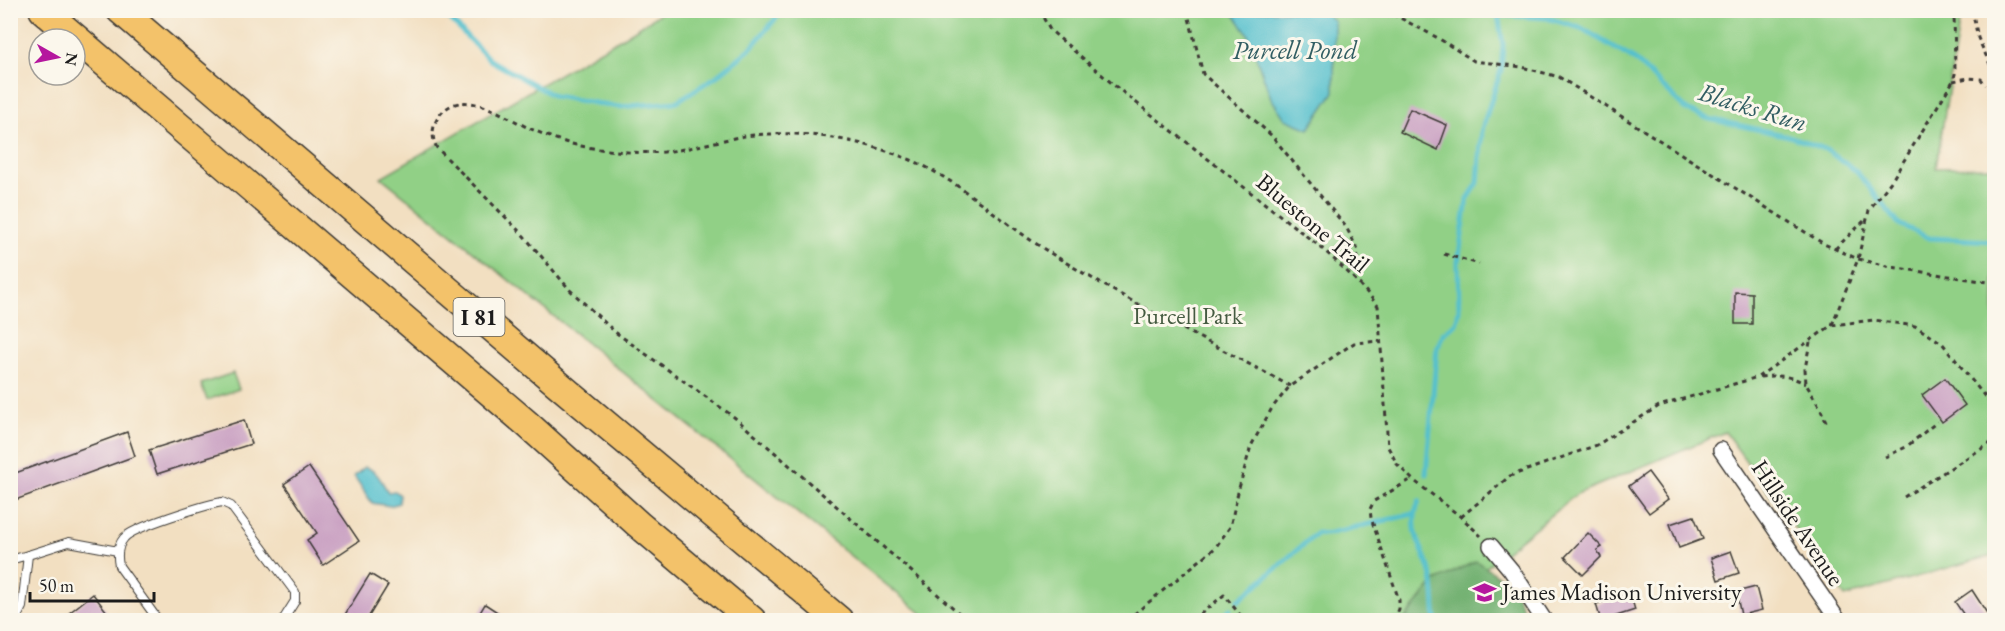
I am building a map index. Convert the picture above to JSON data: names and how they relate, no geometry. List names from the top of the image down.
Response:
{
  "streets": {
    "highway": ["I 81"],
    "street": ["Hillside Avenue"],
    "path": ["Bluestone Trail"]
  },
  "water": ["Purcell Pond", "Blacks Run"],
  "parks": ["Purcell Park"],
  "places": {
    "school or university": ["James Madison University"]
  },
  "scale_bar": "50 m",
  "north": "right"
}
